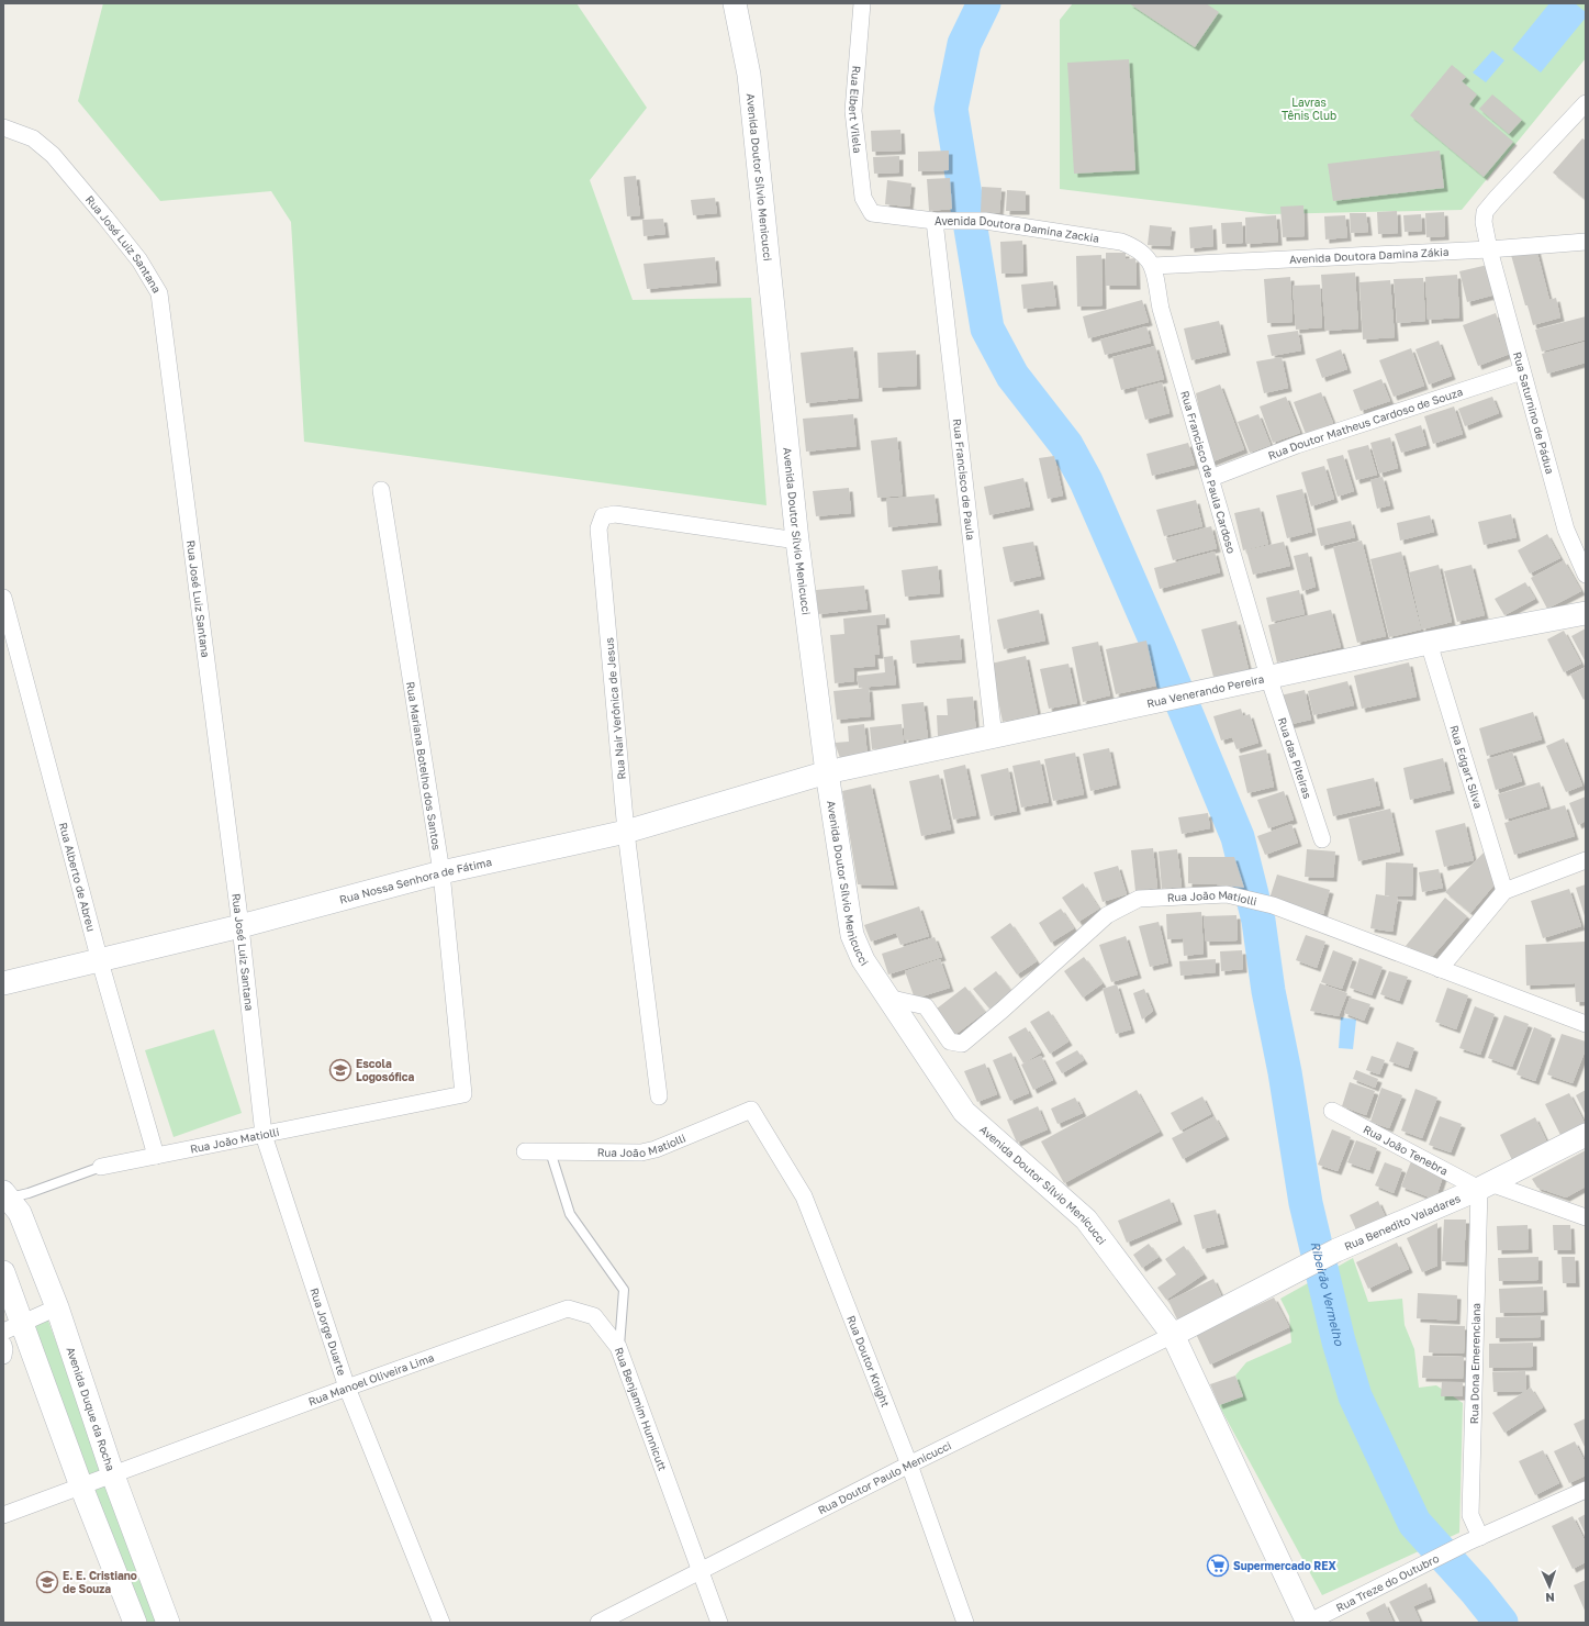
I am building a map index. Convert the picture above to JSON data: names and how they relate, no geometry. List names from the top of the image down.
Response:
{
  "streets": {
    "main road": [
      "Avenida Doutor Sílvio Menicucci",
      "Rua Venerando Pereira",
      "Rua Nossa Senhora de Fátima",
      "Rua Benedito Valadares",
      "Avenida Duque da Rocha"
    ],
    "street": [
      "Rua Elbert Vilela",
      "Avenida Doutora Damina Zackia",
      "Rua José Luiz Santana",
      "Avenida Doutora Damina Zákia",
      "Rua Saturnino de Pádua",
      "Rua Doutor Matheus Cardoso de Souza",
      "Rua Francisco de Paula Cardoso",
      "Rua Francisco de Paula",
      "Rua Nair Verônica de Jesus",
      "Rua das Piteiras",
      "Rua Mariana Botelho dos Santos",
      "Rua Edgart Silva",
      "Rua Alberto de Abreu",
      "Rua João Matiolli",
      "Rua João Tenebra",
      "Rua Jorge Duarte",
      "Rua Doutor Knight",
      "Rua Dona Emerenciana",
      "Rua Manoel Oliveira Lima",
      "Rua Benjamim Hunnicutt",
      "Rua Doutor Paulo Menicucci",
      "Rua Treze do Outubro"
    ]
  },
  "crossings": [
    ["Rua Elbert Vilela", "Avenida Doutora Damina Zackia"],
    ["Avenida Doutor Sílvio Menicucci", "Rua Venerando Pereira"],
    ["Avenida Doutor Sílvio Menicucci", "Rua Nair Verônica de Jesus"],
    ["Avenida Doutor Sílvio Menicucci", "Rua Nossa Senhora de Fátima"],
    ["Avenida Doutor Sílvio Menicucci", "Rua João Matiolli"],
    ["Avenida Doutor Sílvio Menicucci", "Rua Benedito Valadares"],
    ["Avenida Doutor Sílvio Menicucci", "Rua Doutor Paulo Menicucci"],
    ["Avenida Doutor Sílvio Menicucci", "Rua Treze do Outubro"],
    ["Avenida Doutora Damina Zackia", "Avenida Doutora Damina Zákia"],
    ["Avenida Doutora Damina Zackia", "Rua Francisco de Paula Cardoso"],
    ["Avenida Doutora Damina Zackia", "Rua Francisco de Paula"],
    ["Rua José Luiz Santana", "Rua Nossa Senhora de Fátima"],
    ["Rua José Luiz Santana", "Rua João Matiolli"],
    ["Rua José Luiz Santana", "Rua Jorge Duarte"],
    ["Avenida Doutora Damina Zákia", "Rua Saturnino de Pádua"],
    ["Avenida Doutora Damina Zákia", "Rua Francisco de Paula Cardoso"],
    ["Rua Saturnino de Pádua", "Rua Doutor Matheus Cardoso de Souza"],
    ["Rua Doutor Matheus Cardoso de Souza", "Rua Francisco de Paula Cardoso"],
    ["Rua Francisco de Paula Cardoso", "Rua Venerando Pereira"],
    ["Rua Francisco de Paula Cardoso", "Rua das Piteiras"],
    ["Rua Francisco de Paula", "Rua Venerando Pereira"],
    ["Rua Venerando Pereira", "Rua das Piteiras"],
    ["Rua Venerando Pereira", "Rua Edgart Silva"],
    ["Rua Venerando Pereira", "Rua Nossa Senhora de Fátima"],
    ["Rua Nair Verônica de Jesus", "Rua Nossa Senhora de Fátima"],
    ["Rua Mariana Botelho dos Santos", "Rua Nossa Senhora de Fátima"],
    ["Rua Mariana Botelho dos Santos", "Rua João Matiolli"],
    ["Rua Alberto de Abreu", "Rua Nossa Senhora de Fátima"],
    ["Rua Alberto de Abreu", "Rua João Matiolli"],
    ["Rua João Matiolli", "Rua Jorge Duarte"],
    ["Rua João Matiolli", "Rua Doutor Knight"],
    ["Rua João Matiolli", "Avenida Duque da Rocha"],
    ["Rua João Matiolli", "Rua Benjamim Hunnicutt"],
    ["Rua João Tenebra", "Rua Benedito Valadares"],
    ["Rua João Tenebra", "Rua Dona Emerenciana"],
    ["Rua Benedito Valadares", "Rua Dona Emerenciana"],
    ["Rua Benedito Valadares", "Rua Doutor Paulo Menicucci"],
    ["Rua Jorge Duarte", "Rua Manoel Oliveira Lima"],
    ["Rua Doutor Knight", "Rua Doutor Paulo Menicucci"],
    ["Rua Dona Emerenciana", "Rua Treze do Outubro"],
    ["Rua Manoel Oliveira Lima", "Avenida Duque da Rocha"],
    ["Rua Manoel Oliveira Lima", "Rua Benjamim Hunnicutt"],
    ["Rua Benjamim Hunnicutt", "Rua Doutor Paulo Menicucci"]
  ],
  "water": ["Ribeirão Vermelho"],
  "parks": ["Lavras Tênis Club"],
  "places": {
    "school or university": ["Escola Logosófica", "E. E. Cristiano de Souza"],
    "supermarket": ["Supermercado REX"]
  },
  "north": "bottom"
}
